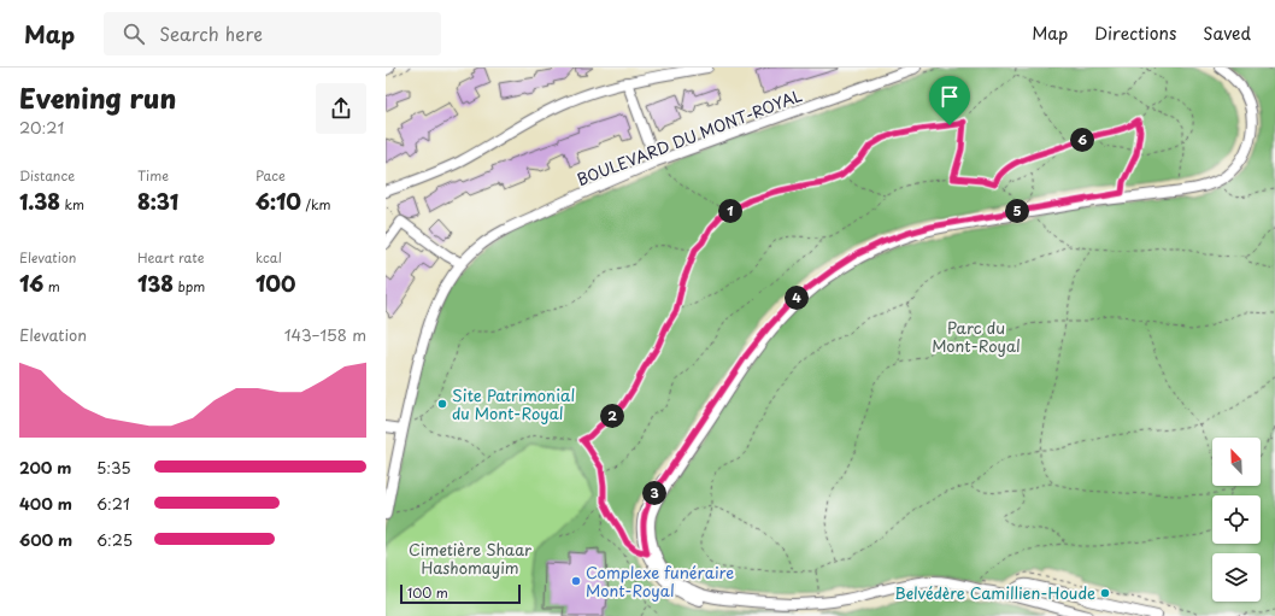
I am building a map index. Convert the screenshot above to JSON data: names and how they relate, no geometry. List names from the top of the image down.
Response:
{
  "streets": {
    "street": ["BOULEVARD DU MONT-ROYAL"]
  },
  "parks": ["Parc du Mont-Royal", "Cimetière Shaar Hashomayim"],
  "places": ["Site Patrimonial du Mont-Royal", "Complexe funéraire Mont-Royal", "Belvédère Camillien-Houde"],
  "scale_bar": "100 m",
  "north": "top left",
  "page": {
    "header": "Map",
    "search": "Search here",
    "nav": ["Map", "Directions", "Saved"],
    "heading": ["Evening run", "20:21"],
    "pins": [
      "6",
      "1",
      "5",
      "4",
      "2",
      "3"
    ],
    "stats": [
      ["Distance", "1.38 km"],
      ["Time", "8:31"],
      ["Pace", "6:10 /km"],
      ["Elevation", "16 m"],
      ["Heart rate", "138 bpm"],
      ["kcal", "100"]
    ],
    "chart": ["Elevation", "143–158 m"],
    "list": [
      {
        "name": "200 m",
        "note": "5:35"
      },
      {
        "name": "400 m",
        "note": "6:21"
      },
      {
        "name": "600 m",
        "note": "6:25"
      }
    ],
    "scale": "100 m"
  }
}
